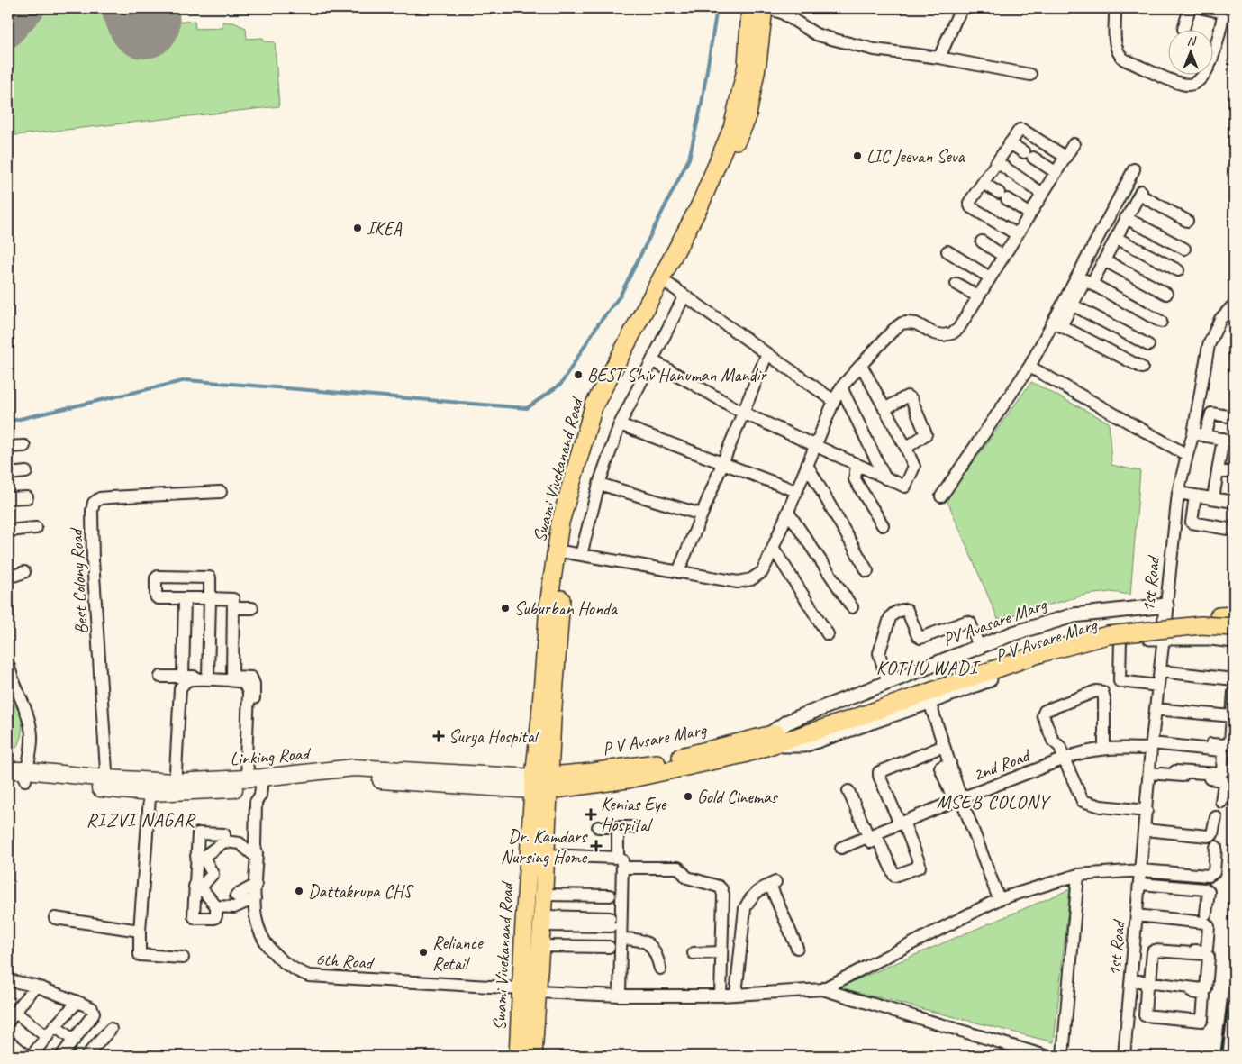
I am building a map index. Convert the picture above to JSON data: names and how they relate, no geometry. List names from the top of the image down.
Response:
{
  "streets": {
    "main road": ["Swami Vivekanand Road", "P V Avsare Marg", "Linking Road"],
    "street": [
      "Best Colony Road",
      "1st Road",
      "PV Avasare Marg",
      "2nd Road",
      "6th Road"
    ]
  },
  "crossings": [
    ["Swami Vivekanand Road", "P V Avsare Marg"],
    ["Swami Vivekanand Road", "Linking Road"],
    ["Swami Vivekanand Road", "6th Road"],
    ["Best Colony Road", "Linking Road"],
    ["1st Road", "PV Avasare Marg"],
    ["1st Road", "P V Avsare Marg"],
    ["1st Road", "2nd Road"],
    ["PV Avasare Marg", "P V Avsare Marg"],
    ["P V Avsare Marg", "Linking Road"],
    ["Linking Road", "6th Road"]
  ],
  "districts": ["KOTHU WADI", "MSEB COLONY", "RIZVI NAGAR"],
  "places": {
    "other": [
      "LIC Jeevan Seva",
      "IKEA",
      "BEST Shiv Hanuman Mandir",
      "Suburban Honda",
      "Gold Cinemas",
      "Dattakrupa CHS",
      "Reliance Retail"
    ],
    "health": ["Surya Hospital", "Kenias Eye Hospital", "Dr. Kamdars Nursing Home"]
  },
  "north": "top"
}
